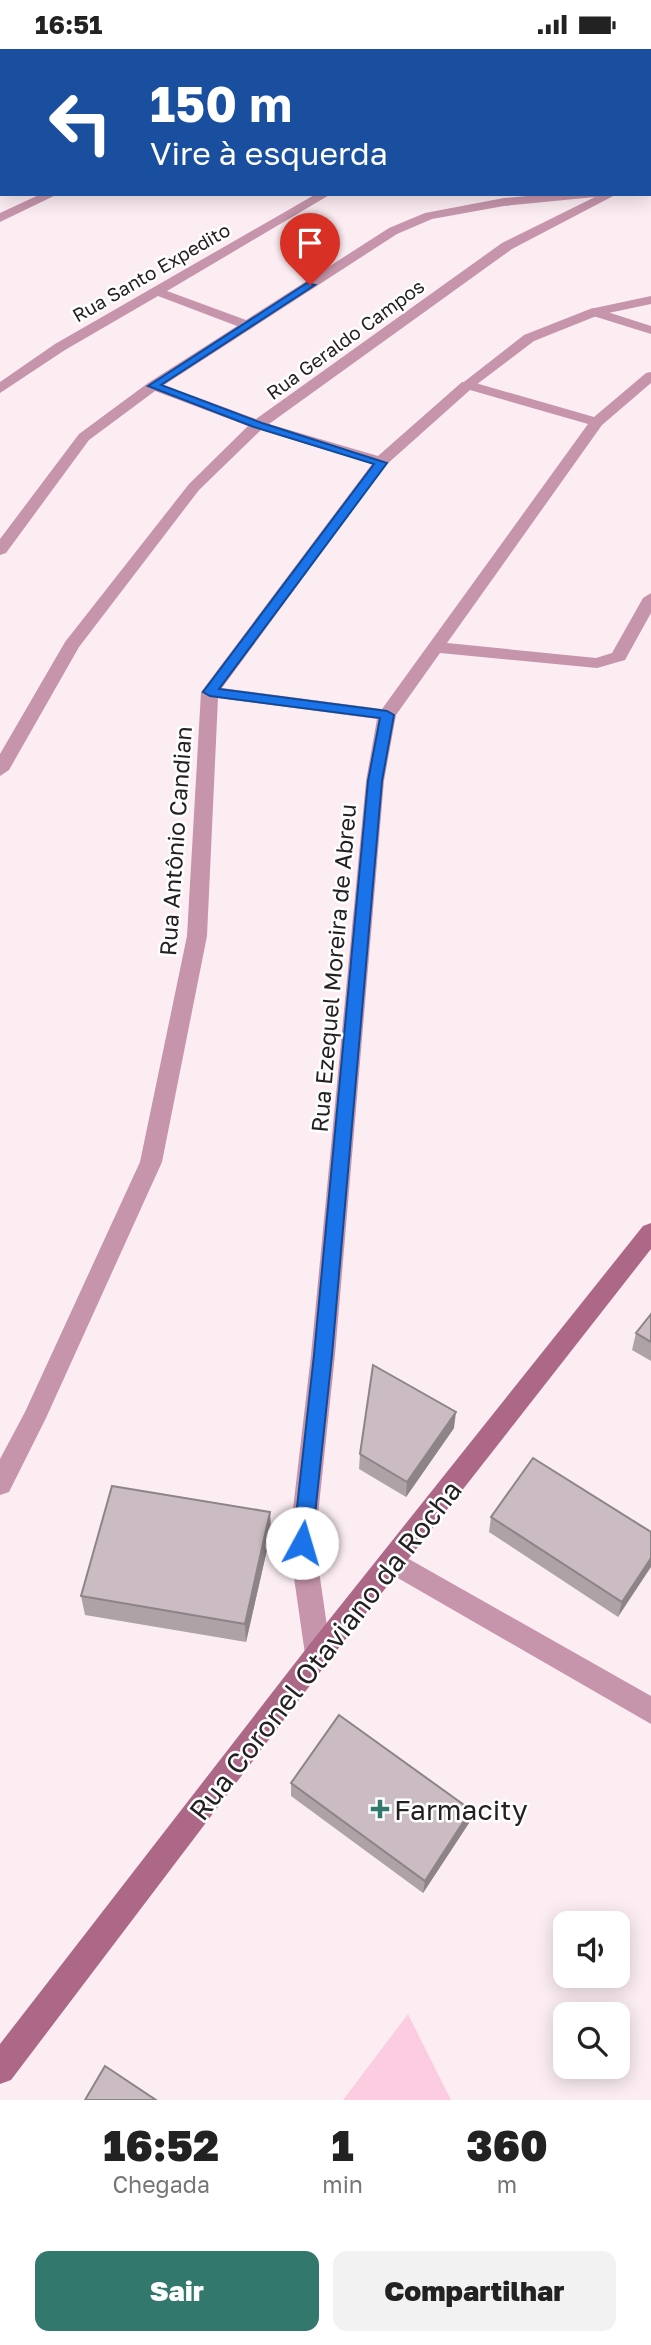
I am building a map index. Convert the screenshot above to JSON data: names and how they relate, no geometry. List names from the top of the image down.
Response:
{
  "streets": {
    "street": [
      "Rua Santo Expedito",
      "Rua Geraldo Campos",
      "Rua Antônio Candian",
      "Rua Ezequel Moreira de Abreu",
      "Rua Coronel Otaviano da Rocha"
    ]
  },
  "crossings": [
    ["Rua Ezequel Moreira de Abreu", "Rua Coronel Otaviano da Rocha"]
  ],
  "places": {
    "health": ["Farmacity"]
  },
  "page": {
    "status": "16:51",
    "turn": ["150 m", "Vire à esquerda"],
    "eta": [
      "16:52",
      "Chegada",
      "1",
      "min",
      "360",
      "m"
    ],
    "buttons": ["Sair", "Compartilhar"]
  }
}
